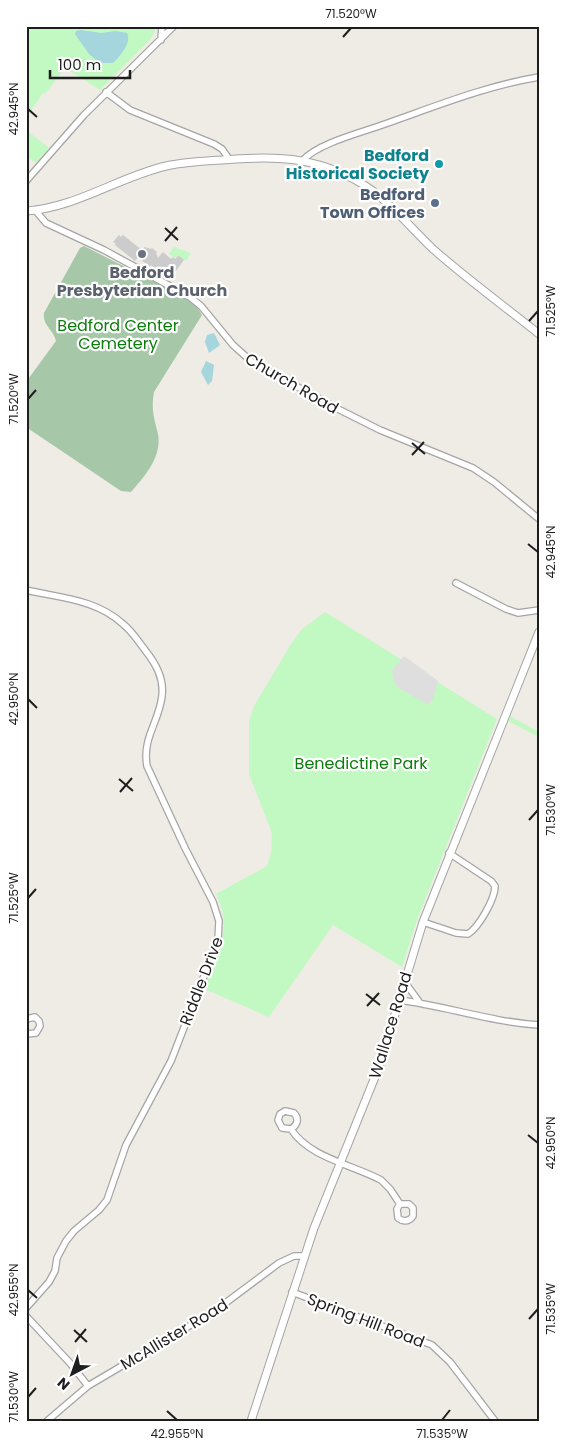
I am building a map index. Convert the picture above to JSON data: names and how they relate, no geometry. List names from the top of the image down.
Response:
{
  "streets": {
    "street": [
      "Church Road",
      "Riddle Drive",
      "Wallace Road",
      "Spring Hill Road",
      "McAllister Road"
    ]
  },
  "crossings": [
    ["Wallace Road", "Spring Hill Road"],
    ["Wallace Road", "McAllister Road"]
  ],
  "parks": ["Bedford Center Cemetery", "Benedictine Park"],
  "places": ["Bedford Historical Society", "Bedford Town Offices", "Bedford Presbyterian Church"],
  "scale_bar": "100 m",
  "north": "bottom left",
  "coordinates": [
    "71.520°W",
    "42.945°N",
    "71.525°W",
    "42.950°N",
    "71.530°W",
    "42.955°N",
    "71.535°W"
  ]
}
